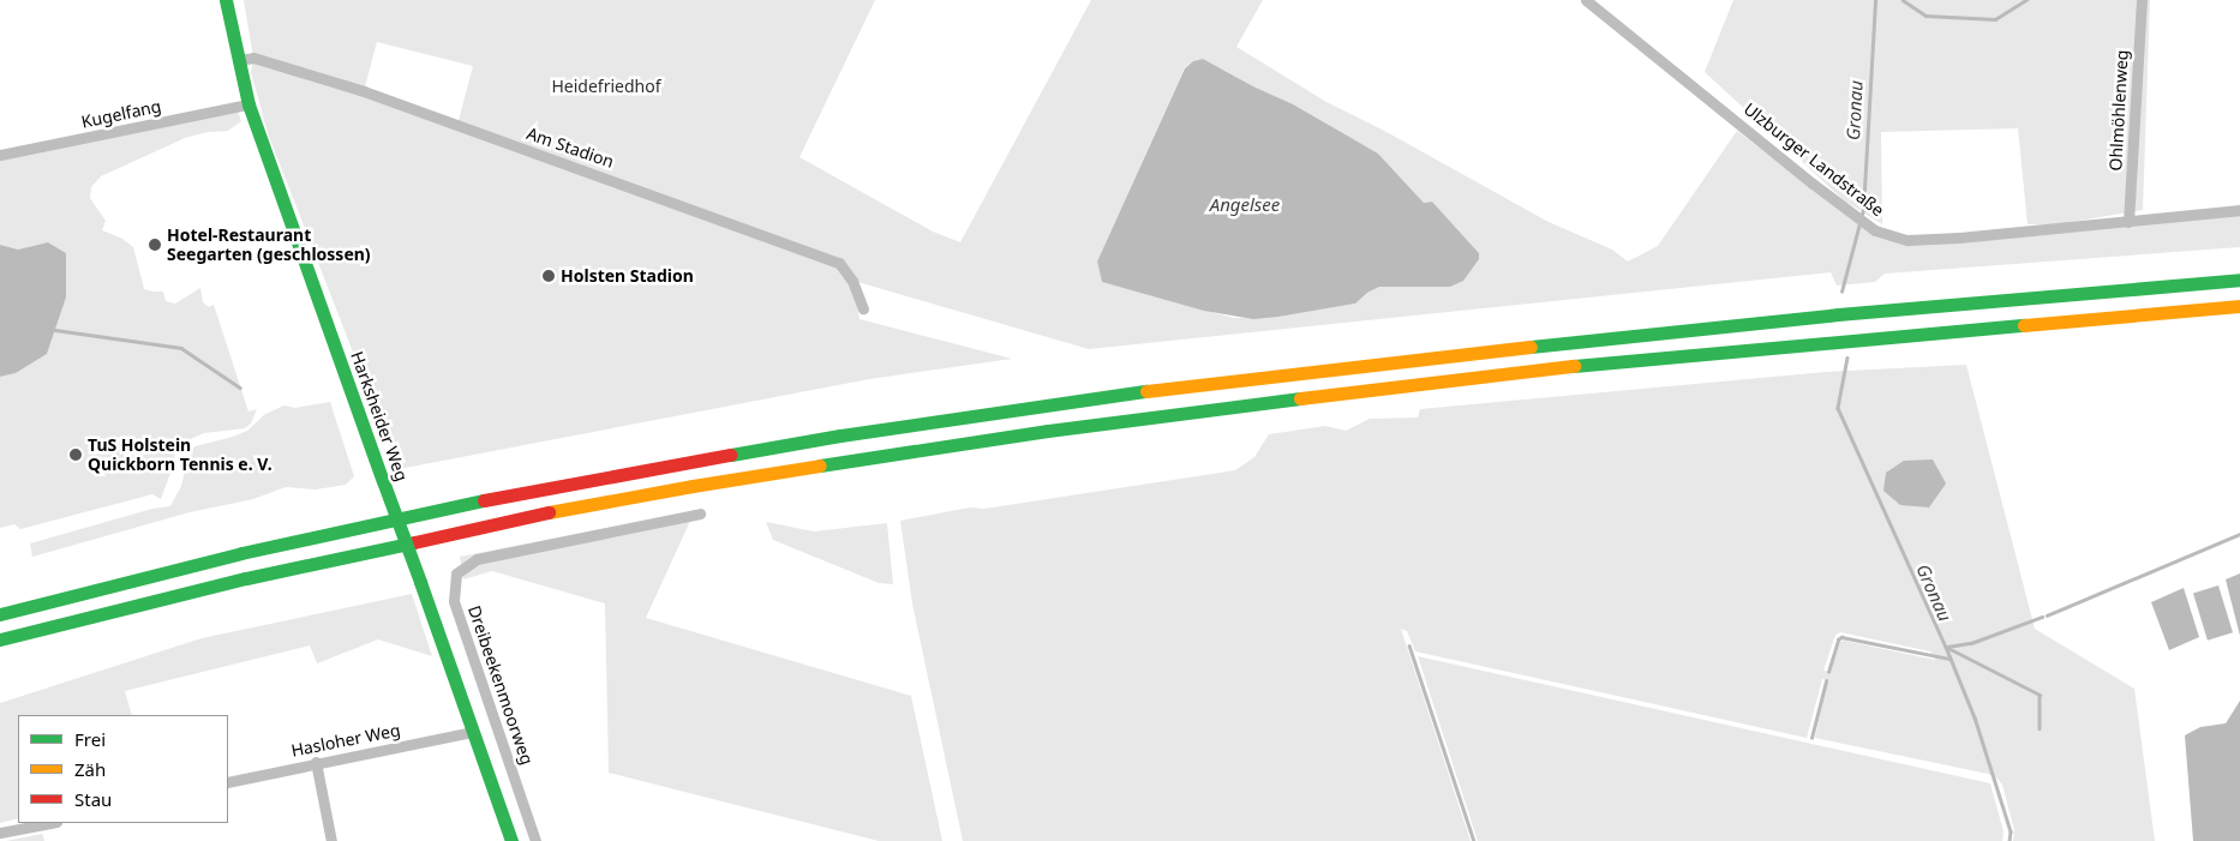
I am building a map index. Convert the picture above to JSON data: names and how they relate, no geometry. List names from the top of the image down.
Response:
{
  "streets": {
    "main road": ["Harksheider Weg"],
    "street": [
      "Ohlmöhlenweg",
      "Kugelfang",
      "Am Stadion",
      "Ulzburger Landstraße",
      "Dreibeekenmoorweg",
      "Hasloher Weg"
    ]
  },
  "crossings": [
    ["Ohlmöhlenweg", "Ulzburger Landstraße"],
    ["Kugelfang", "Harksheider Weg"],
    ["Am Stadion", "Harksheider Weg"],
    ["Harksheider Weg", "Hasloher Weg"]
  ],
  "water": ["Gronau", "Angelsee"],
  "parks": ["Heidefriedhof"],
  "places": ["Hotel-Restaurant Seegarten (geschlossen)", "Holsten Stadion", "TuS Holstein Quickborn Tennis e. V."],
  "legend": ["Frei", "Zäh", "Stau"]
}
